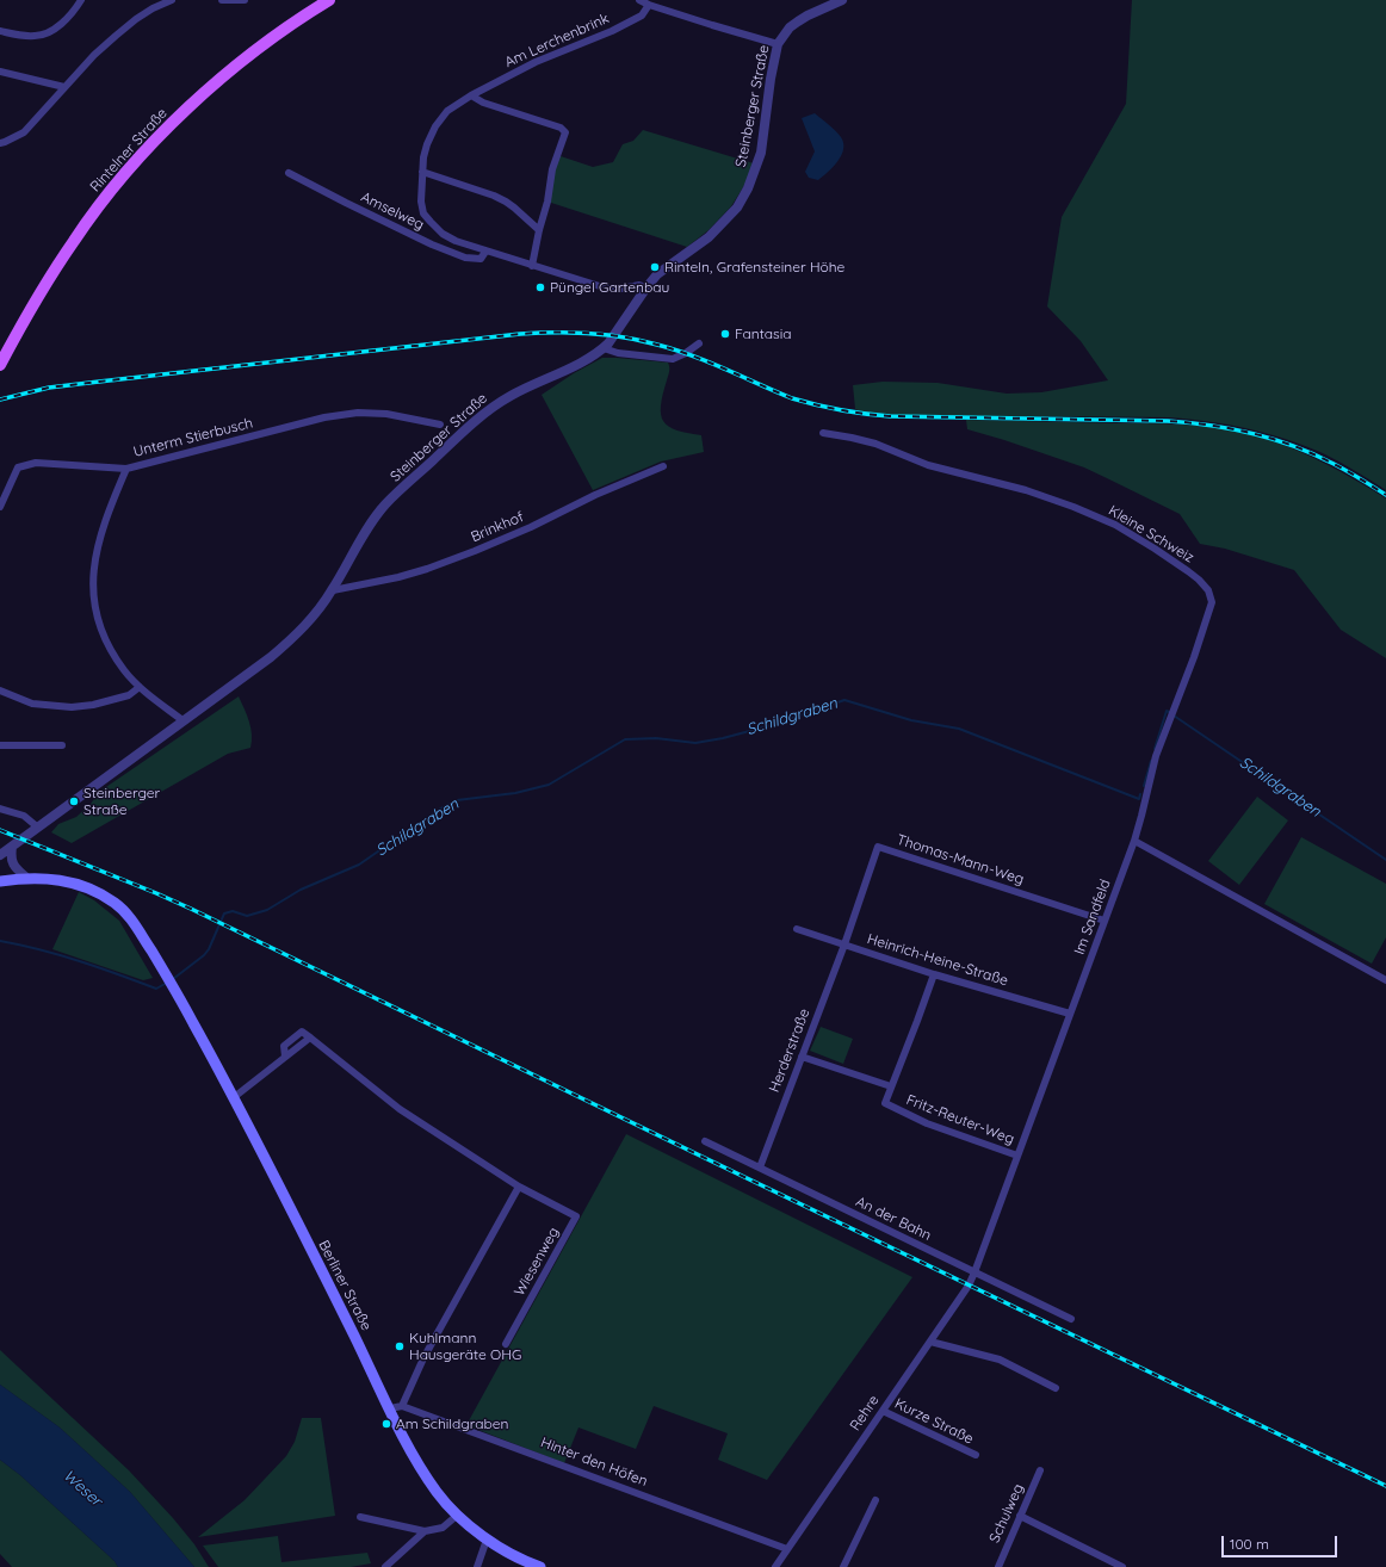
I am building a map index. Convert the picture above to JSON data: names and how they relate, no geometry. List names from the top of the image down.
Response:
{
  "streets": {
    "main road": ["Rintelner Straße", "Berliner Straße"],
    "street": [
      "Am Lerchenbrink",
      "Steinberger Straße",
      "Amselweg",
      "Unterm Stierbusch",
      "Brinkhof",
      "Kleine Schweiz",
      "Thomas-Mann-Weg",
      "Im Sandfeld",
      "Heinrich-Heine-Straße",
      "Herderstraße",
      "Fritz-Reuter-Weg",
      "An der Bahn",
      "Wiesenweg",
      "Rehre",
      "Kurze Straße",
      "Hinter den Höfen",
      "Schulweg"
    ]
  },
  "crossings": [
    ["Am Lerchenbrink", "Steinberger Straße"],
    ["Am Lerchenbrink", "Amselweg"],
    ["Steinberger Straße", "Unterm Stierbusch"],
    ["Steinberger Straße", "Brinkhof"],
    ["Kleine Schweiz", "Im Sandfeld"],
    ["Thomas-Mann-Weg", "Im Sandfeld"],
    ["Thomas-Mann-Weg", "Heinrich-Heine-Straße"],
    ["Thomas-Mann-Weg", "Herderstraße"],
    ["Im Sandfeld", "Heinrich-Heine-Straße"],
    ["Im Sandfeld", "Fritz-Reuter-Weg"],
    ["Im Sandfeld", "An der Bahn"],
    ["Im Sandfeld", "Rehre"],
    ["Heinrich-Heine-Straße", "Herderstraße"],
    ["Heinrich-Heine-Straße", "Fritz-Reuter-Weg"],
    ["Herderstraße", "Fritz-Reuter-Weg"],
    ["Herderstraße", "An der Bahn"],
    ["An der Bahn", "Rehre"],
    ["Rehre", "Kurze Straße"],
    ["Rehre", "Hinter den Höfen"]
  ],
  "water": ["Schildgraben", "Weser"],
  "places": [
    "Rinteln, Grafensteiner Höhe",
    "Püngel Gartenbau",
    "Fantasia",
    "Steinberger Straße",
    "Kuhlmann Hausgeräte OHG",
    "Am Schildgraben"
  ],
  "scale_bar": "100 m"
}
